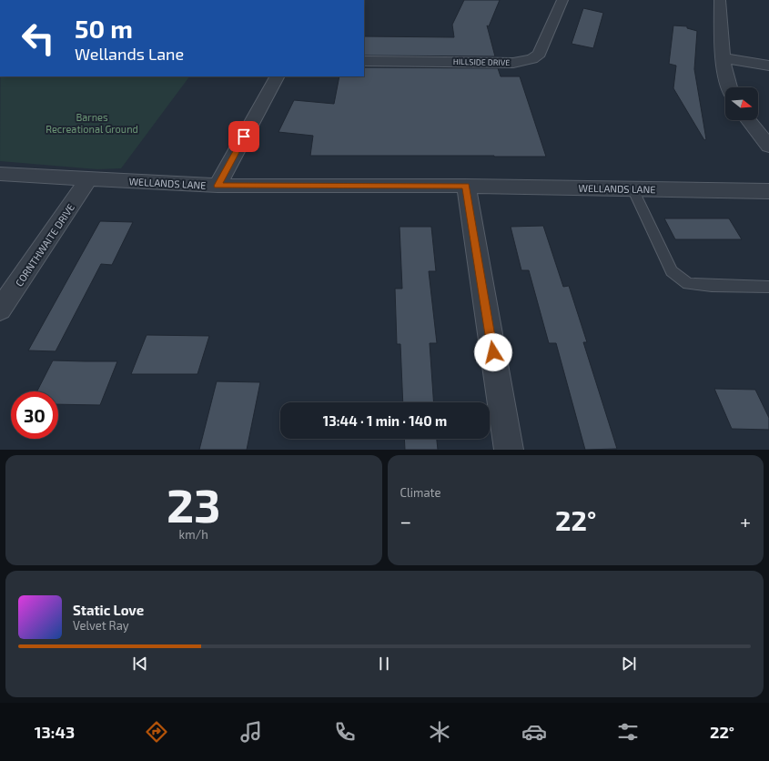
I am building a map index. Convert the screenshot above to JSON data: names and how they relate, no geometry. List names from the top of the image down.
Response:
{
  "streets": {
    "street": ["HILLSIDE DRIVE", "WELLANDS LANE", "CORNTHWAITE DRIVE"]
  },
  "crossings": [
    ["WELLANDS LANE", "CORNTHWAITE DRIVE"]
  ],
  "parks": ["Barnes Recreational Ground"],
  "north": "right",
  "page": {
    "turn": ["50 m", "Wellands Lane"],
    "limit": "30",
    "trip": "13:44 · 1 min · 140 m",
    "tile": [
      ["23", "km/h"],
      "Climate"
    ],
    "heat": ["−", "22°", "+"],
    "song": ["Static Love", "Velvet Ray"],
    "tabs": ["13:43", "22°"]
  }
}
